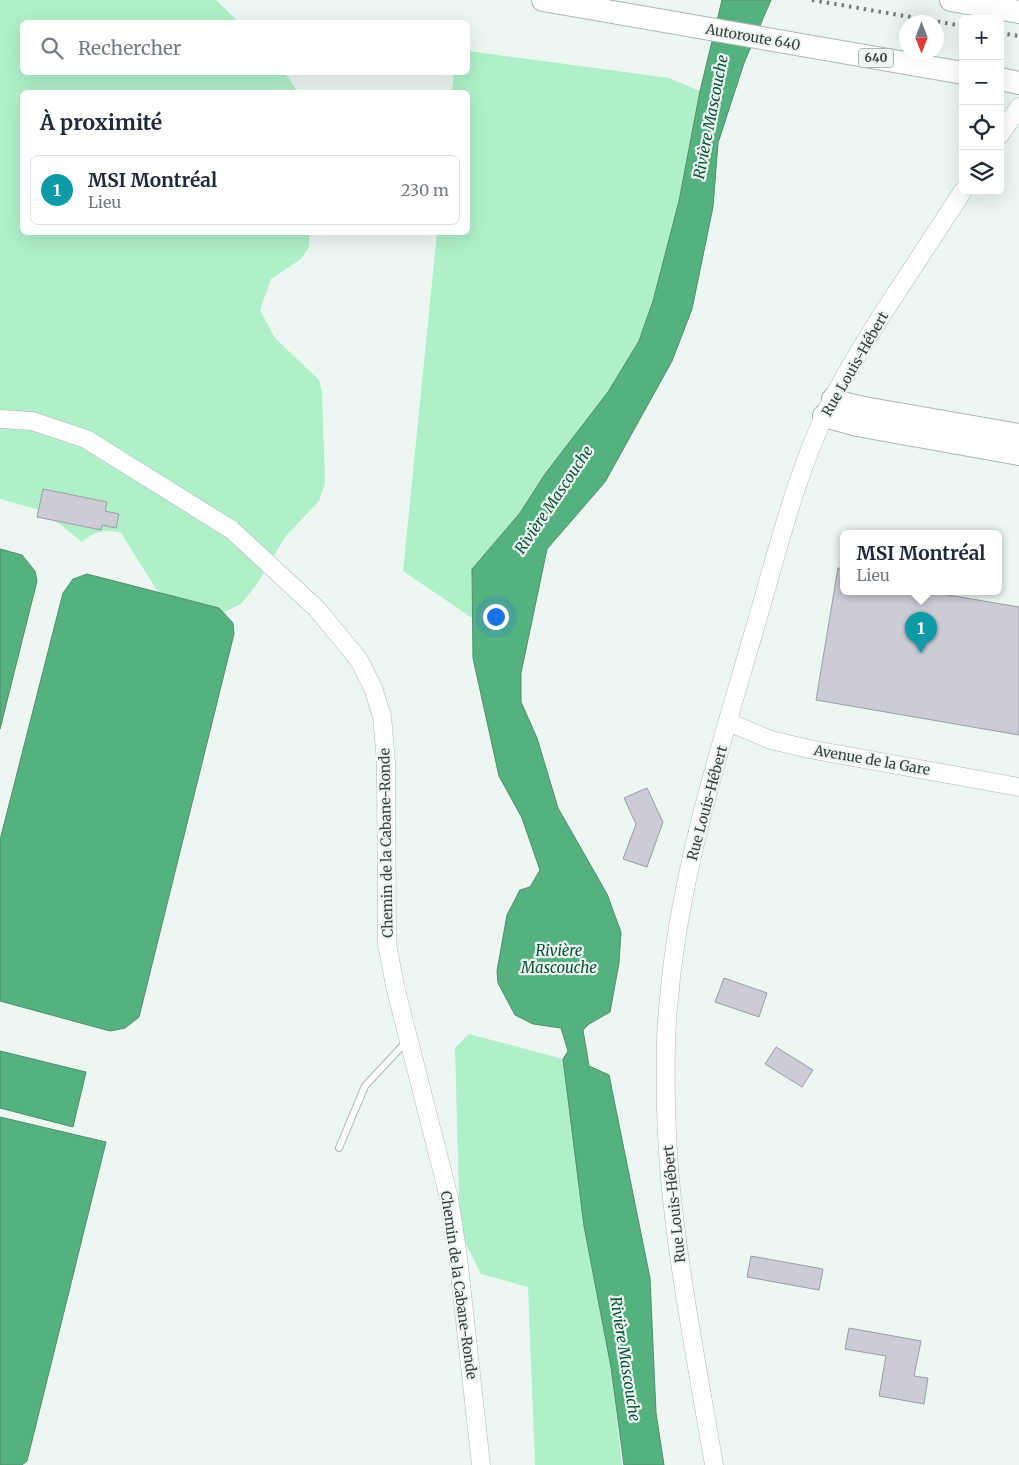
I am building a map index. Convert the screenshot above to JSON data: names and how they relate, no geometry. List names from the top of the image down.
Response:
{
  "streets": {
    "highway": ["Autoroute 640", "640"],
    "street": ["Rue Louis-Hébert", "Avenue de la Gare", "Chemin de la Cabane-Ronde"]
  },
  "crossings": [
    ["Rue Louis-Hébert", "Avenue de la Gare"]
  ],
  "water": ["Rivière Mascouche"],
  "north": "bottom",
  "page": {
    "map_buttons": ["+", "−"],
    "search": "Rechercher",
    "heading": "À proximité",
    "list": [
      {
        "mark": "1",
        "name": "MSI Montréal",
        "note": "Lieu",
        "value": "230 m"
      }
    ],
    "popup": ["MSI Montréal", "Lieu"],
    "pins": "1"
  }
}
